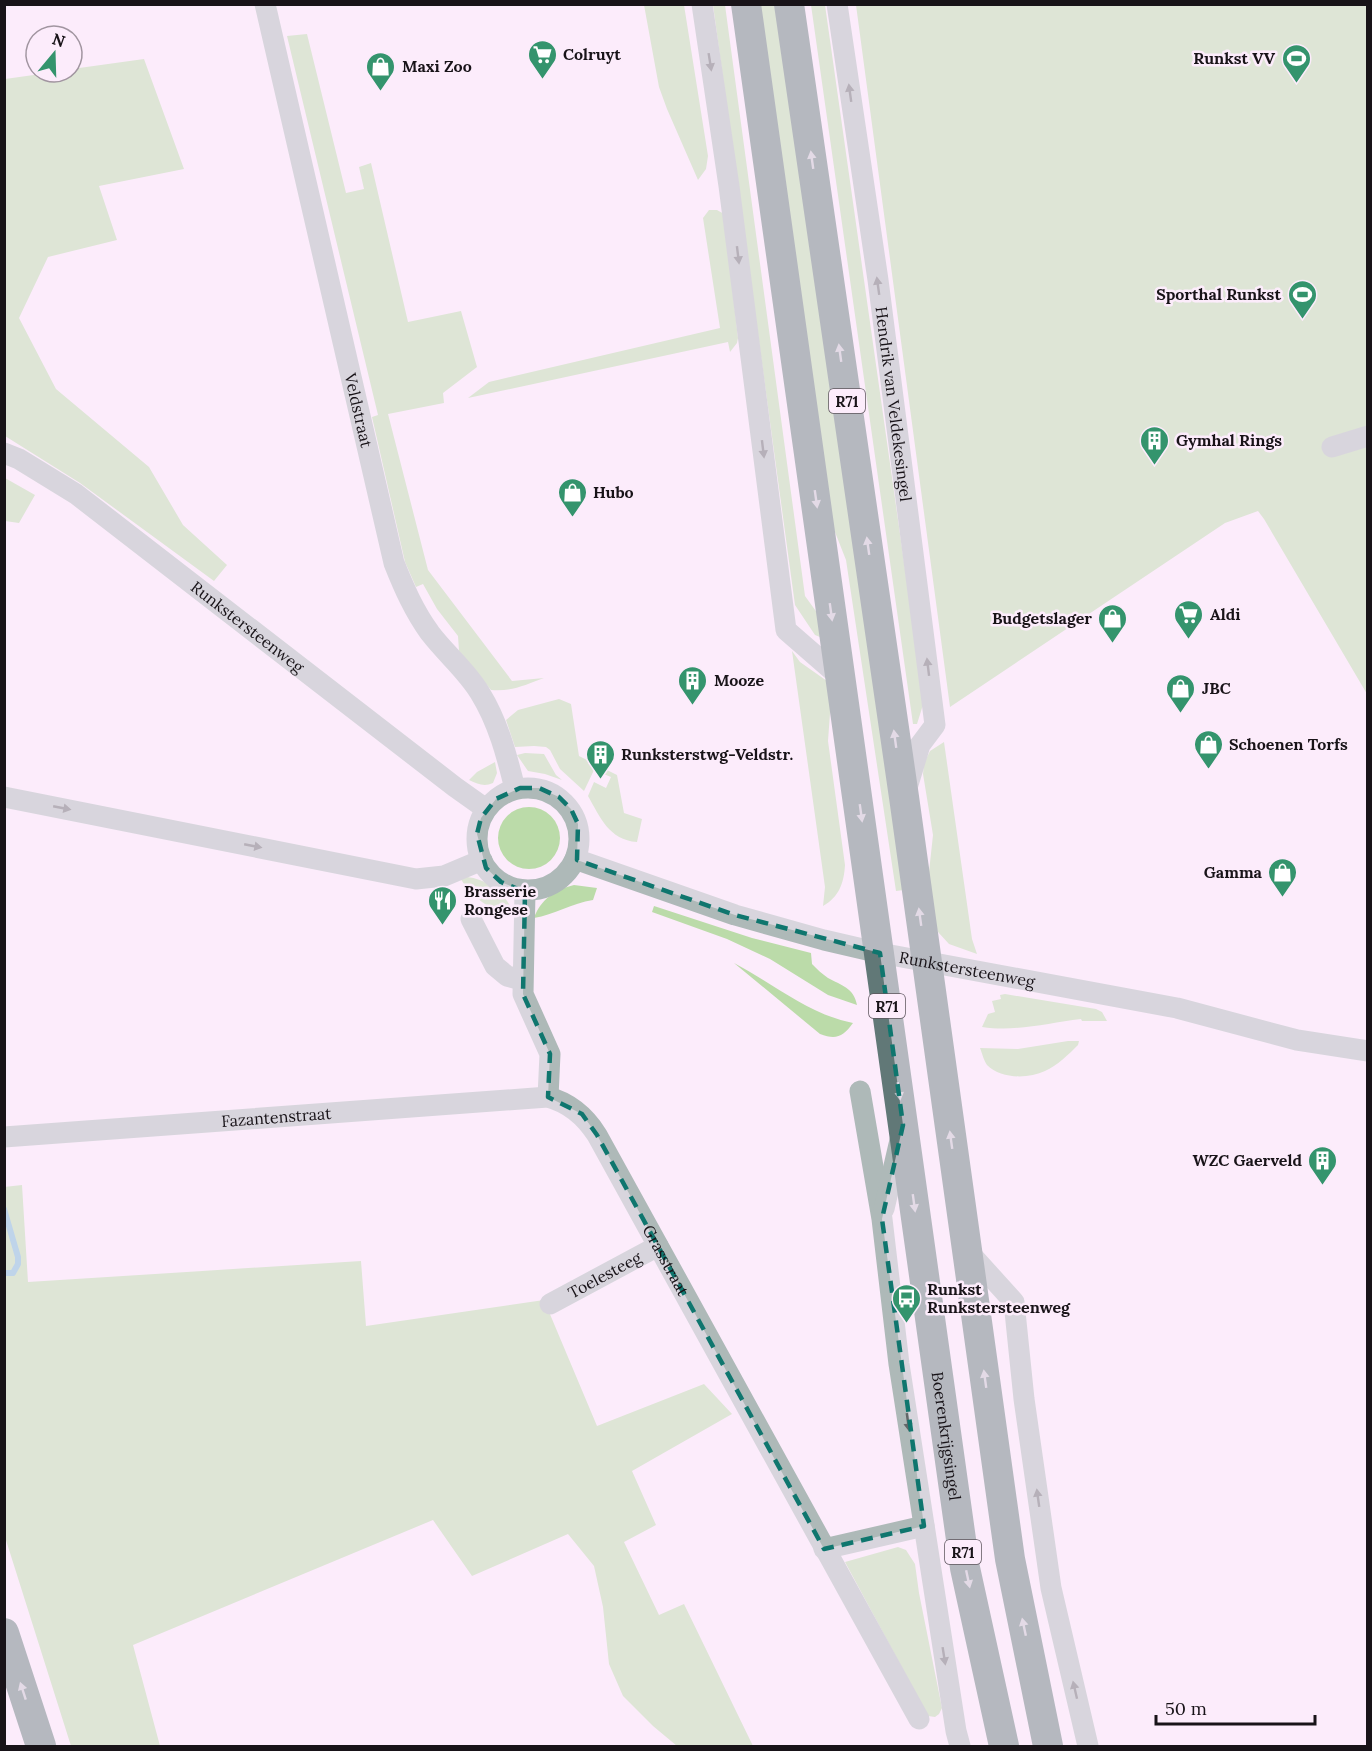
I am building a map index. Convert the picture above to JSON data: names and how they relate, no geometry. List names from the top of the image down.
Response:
{
  "streets": {
    "highway": ["R71", "Hendrik van Veldekesingel", "Boerenkrijgsingel"],
    "street": [
      "Veldstraat",
      "Runkstersteenweg",
      "Fazantenstraat",
      "Grasstraat",
      "Toelesteeg"
    ]
  },
  "crossings": [
    ["R71", "Hendrik van Veldekesingel"],
    ["R71", "Runkstersteenweg"],
    ["R71", "Boerenkrijgsingel"],
    ["Hendrik van Veldekesingel", "Runkstersteenweg"],
    ["Veldstraat", "Runkstersteenweg"],
    ["Runkstersteenweg", "Boerenkrijgsingel"],
    ["Fazantenstraat", "Grasstraat"],
    ["Grasstraat", "Toelesteeg"]
  ],
  "places": {
    "supermarket": ["Colruyt", "Aldi"],
    "sports": ["Runkst VV", "Sporthal Runkst"],
    "shop": [
      "Maxi Zoo",
      "Hubo",
      "Budgetslager",
      "JBC",
      "Schoenen Torfs",
      "Gamma"
    ],
    "building": [
      "Gymhal Rings",
      "Mooze",
      "Runksterstwg-Veldstr.",
      "WZC Gaerveld"
    ],
    "restaurant": ["Brasserie Rongese"],
    "bus stop": ["Runkst Runkstersteenweg"]
  },
  "scale_bar": "50 m",
  "north": "top"
}
